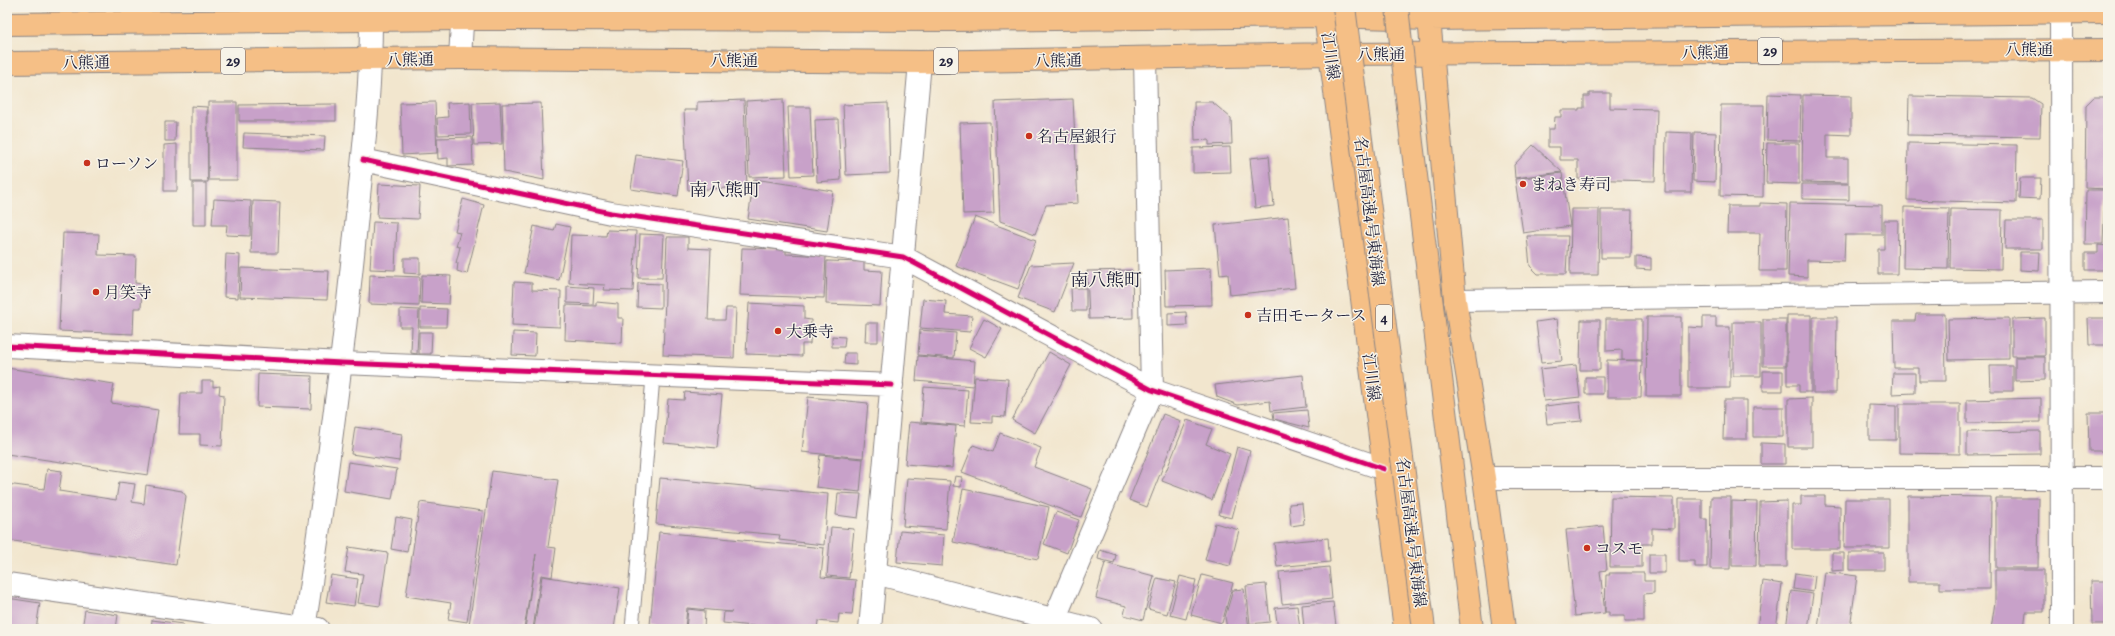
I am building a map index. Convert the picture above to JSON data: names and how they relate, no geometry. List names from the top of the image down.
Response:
{
  "streets": {
    "main road": [
      "八熊通",
      "29",
      "江川線",
      "名古屋高速4号東海線",
      "4"
    ]
  },
  "crossings": [
    ["八熊通", "江川線"],
    ["29", "江川線"],
    ["29", "名古屋高速4号東海線"],
    ["江川線", "名古屋高速4号東海線"]
  ],
  "districts": ["南八熊町", "南八熊町"],
  "places": [
    "名古屋銀行",
    "ローソン",
    "まねき寿司",
    "月笑寺",
    "吉田モータース",
    "大乗寺",
    "コスモ"
  ]
}
